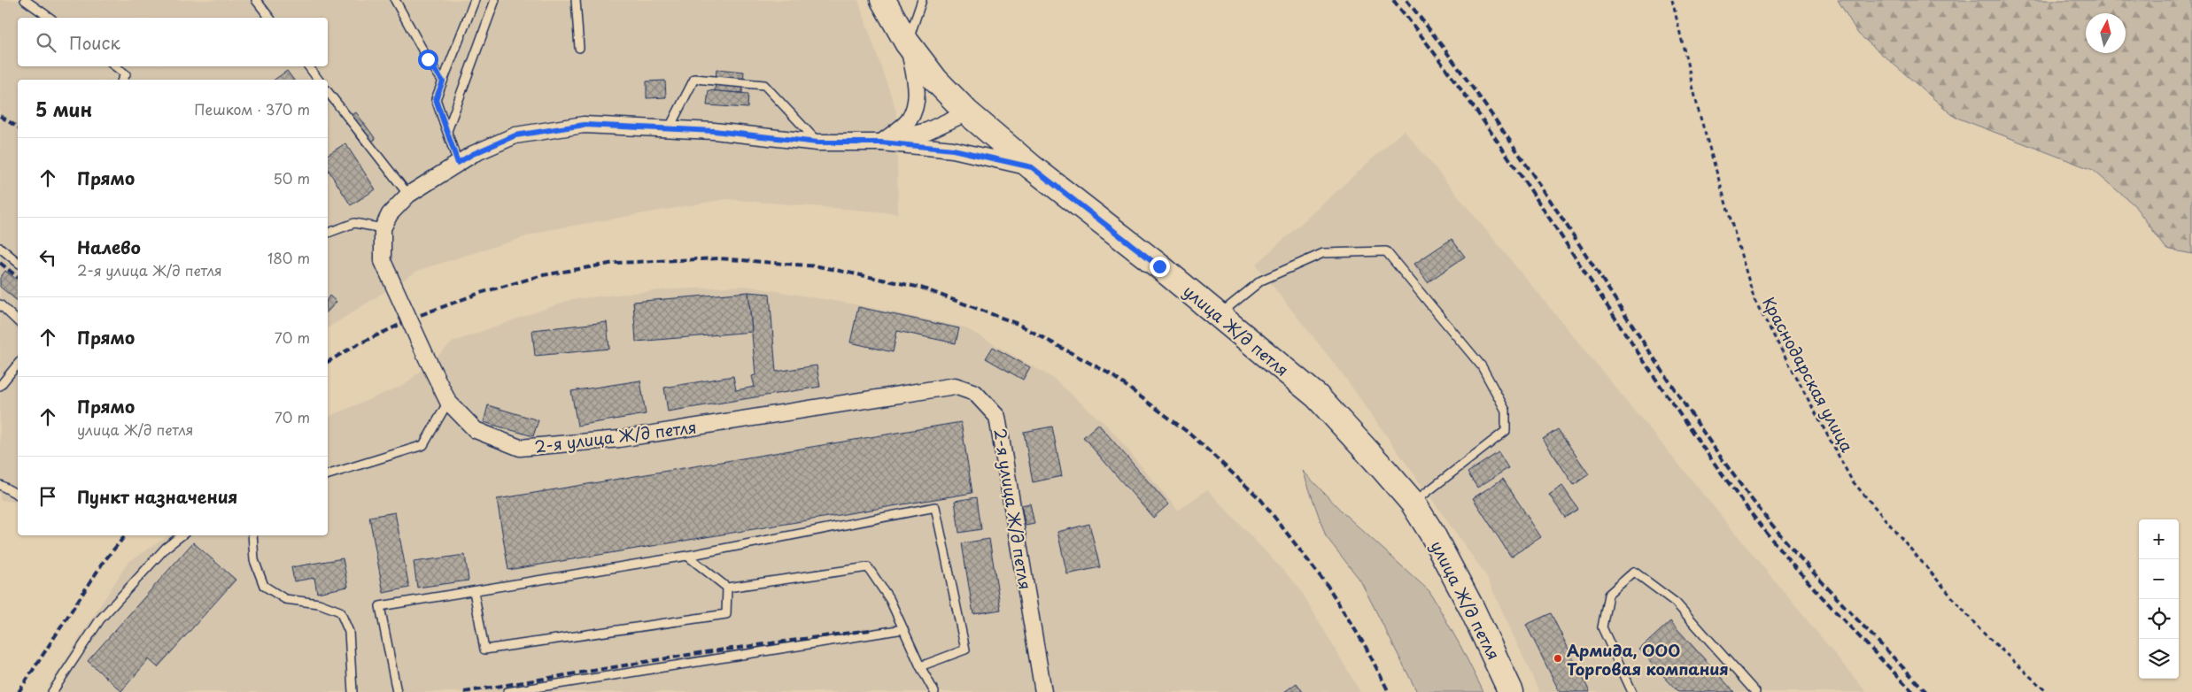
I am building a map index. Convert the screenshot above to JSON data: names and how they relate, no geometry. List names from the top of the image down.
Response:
{
  "streets": {
    "main road": ["улица Ж/д петля"],
    "street": ["2-я улица Ж/д петля"],
    "path": ["Краснодарская улица"]
  },
  "places": ["Армида, ООО Торговая компания"],
  "north": "top",
  "page": {
    "search": "Поиск",
    "heading": ["5 мин", "Пешком · 370 m"],
    "list": [
      ["Прямо", "50 m"],
      ["Налево", "2-я улица Ж/д петля", "180 m"],
      ["Прямо", "70 m"],
      ["Прямо", "улица Ж/д петля", "70 m"],
      "Пункт назначения"
    ],
    "map_buttons": ["+", "−"]
  }
}
